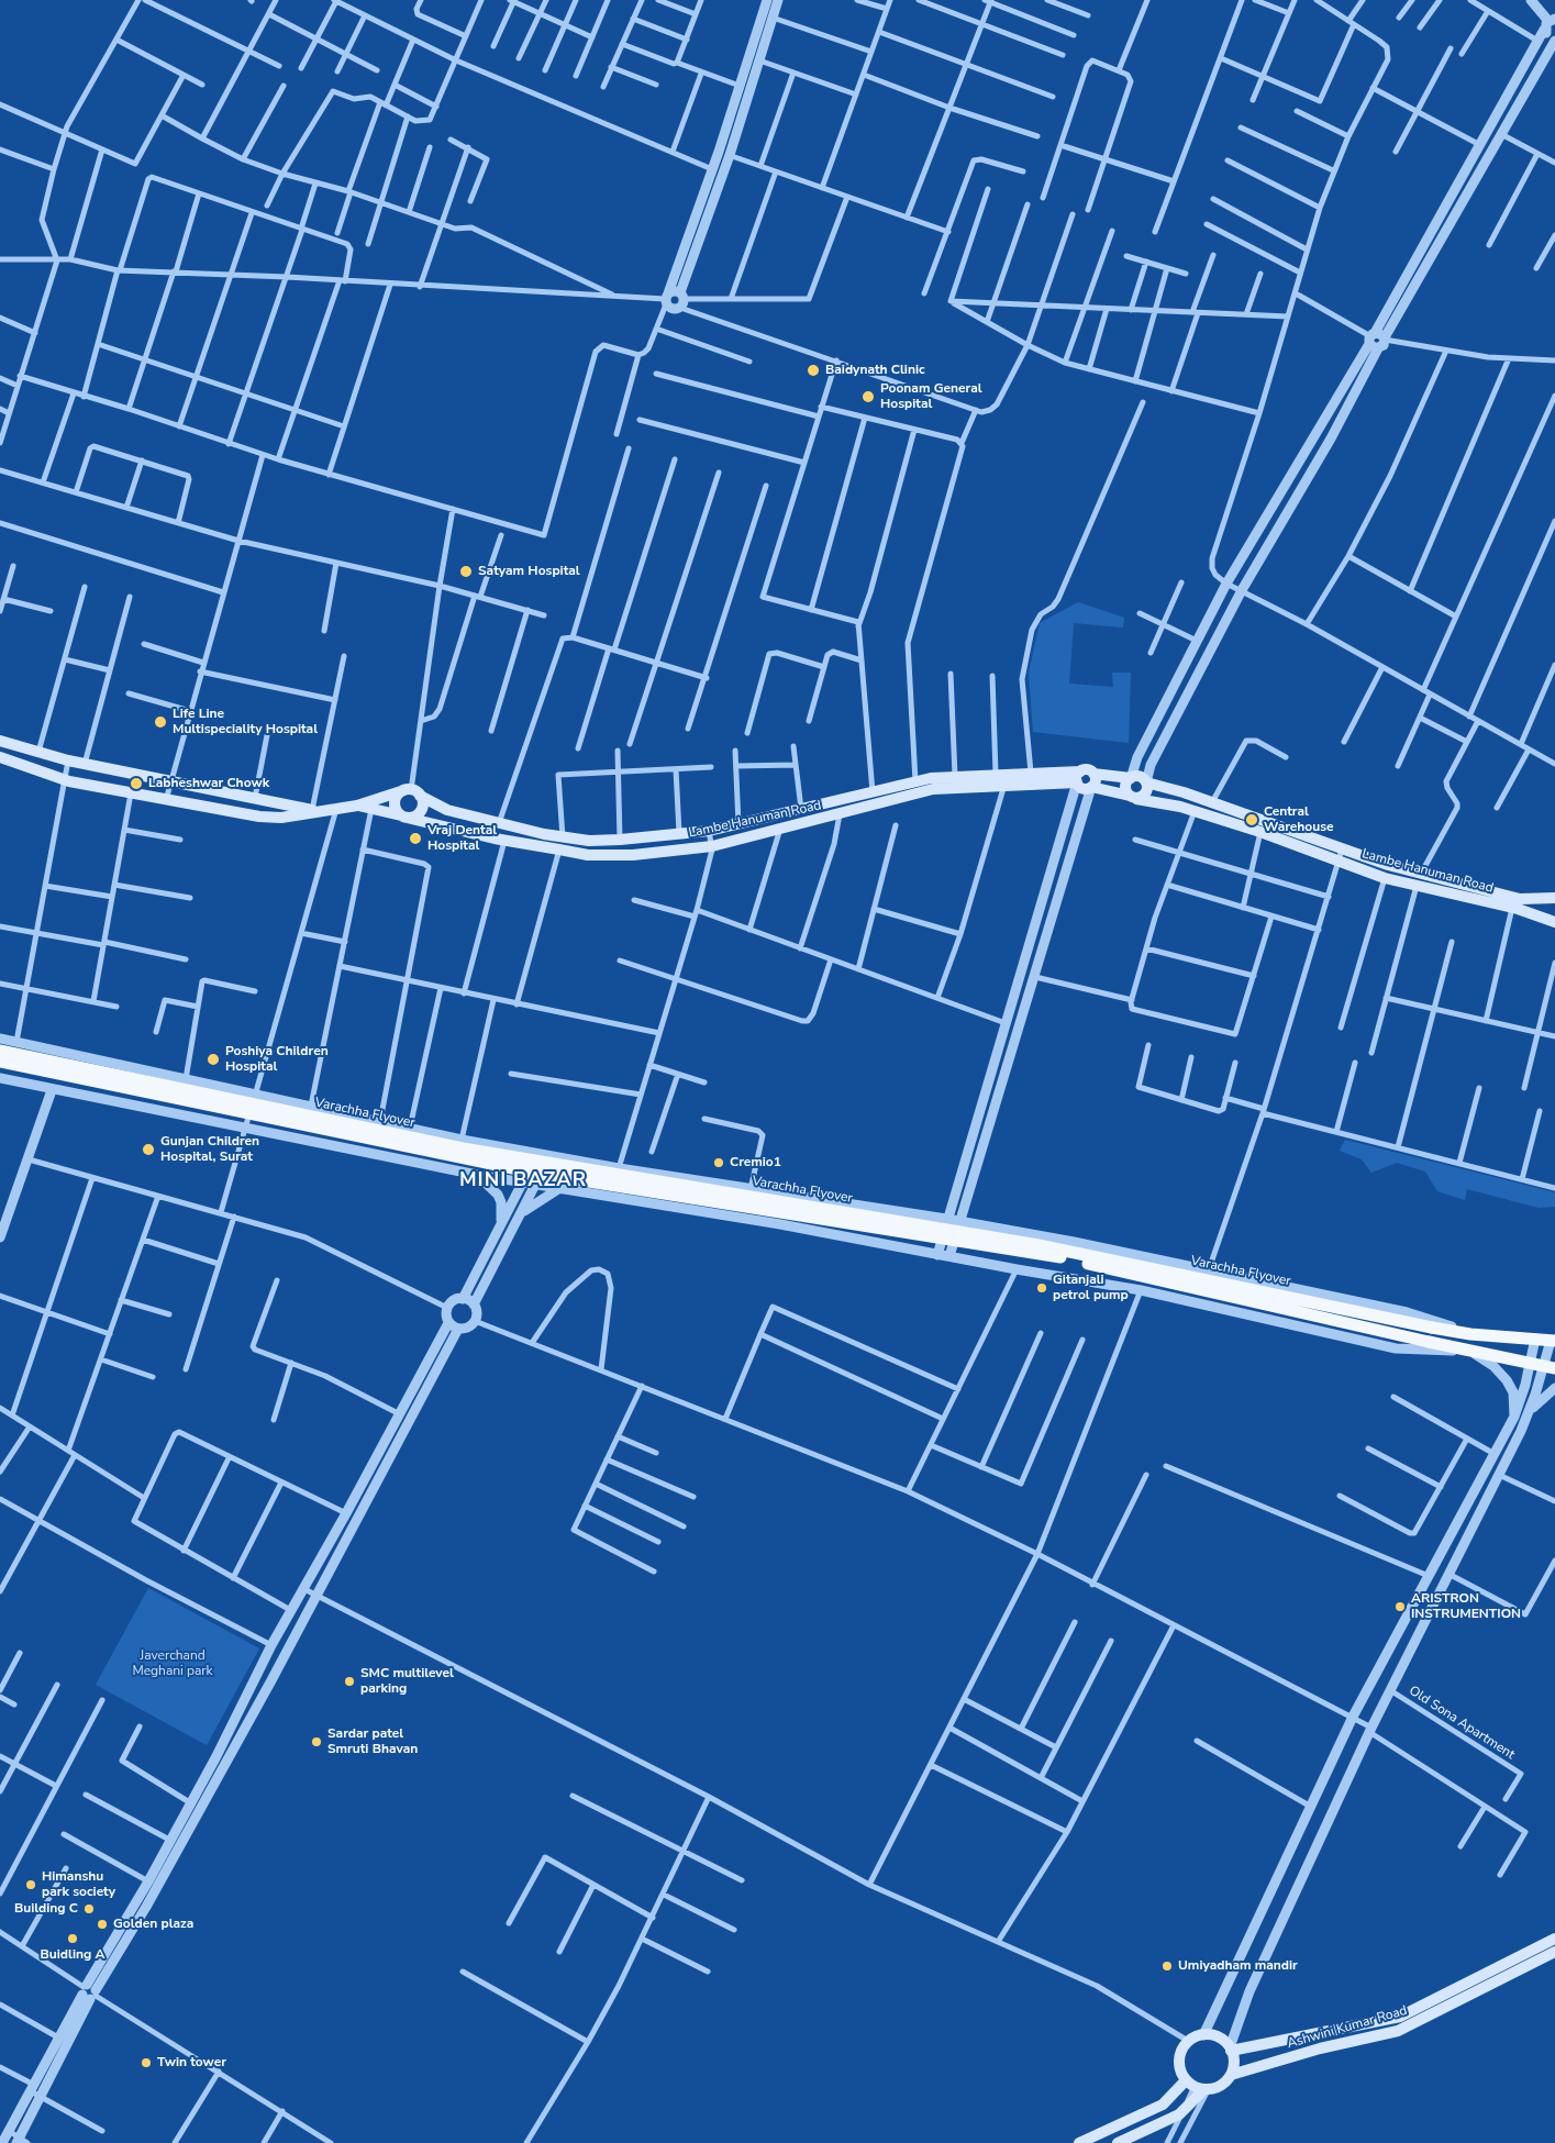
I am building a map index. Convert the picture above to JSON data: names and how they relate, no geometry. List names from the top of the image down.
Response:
{
  "streets": {
    "main road": ["Lambe Hanuman Road", "Varachha Flyover", "Ashwini Kumar Road"],
    "street": ["Old Sona Apartment"]
  },
  "districts": ["MINI BAZAR"],
  "parks": ["Javerchand Meghani park"],
  "places": [
    "Baidynath Clinic",
    "Poonam General Hospital",
    "Satyam Hospital",
    "Life Line Multispeciality Hospital",
    "Labheshwar Chowk",
    "Central Warehouse",
    "Vraj Dental Hospital",
    "Poshiya Children Hospital",
    "Gunjan Children Hospital, Surat",
    "Cremio1",
    "Gitanjali petrol pump",
    "ARISTRON INSTRUMENTION",
    "SMC multilevel parking",
    "Sardar patel Smruti Bhavan",
    "Himanshu park society",
    "Building C",
    "Golden plaza",
    "Buidling A",
    "Umiyadham mandir",
    "Twin tower"
  ]
}
